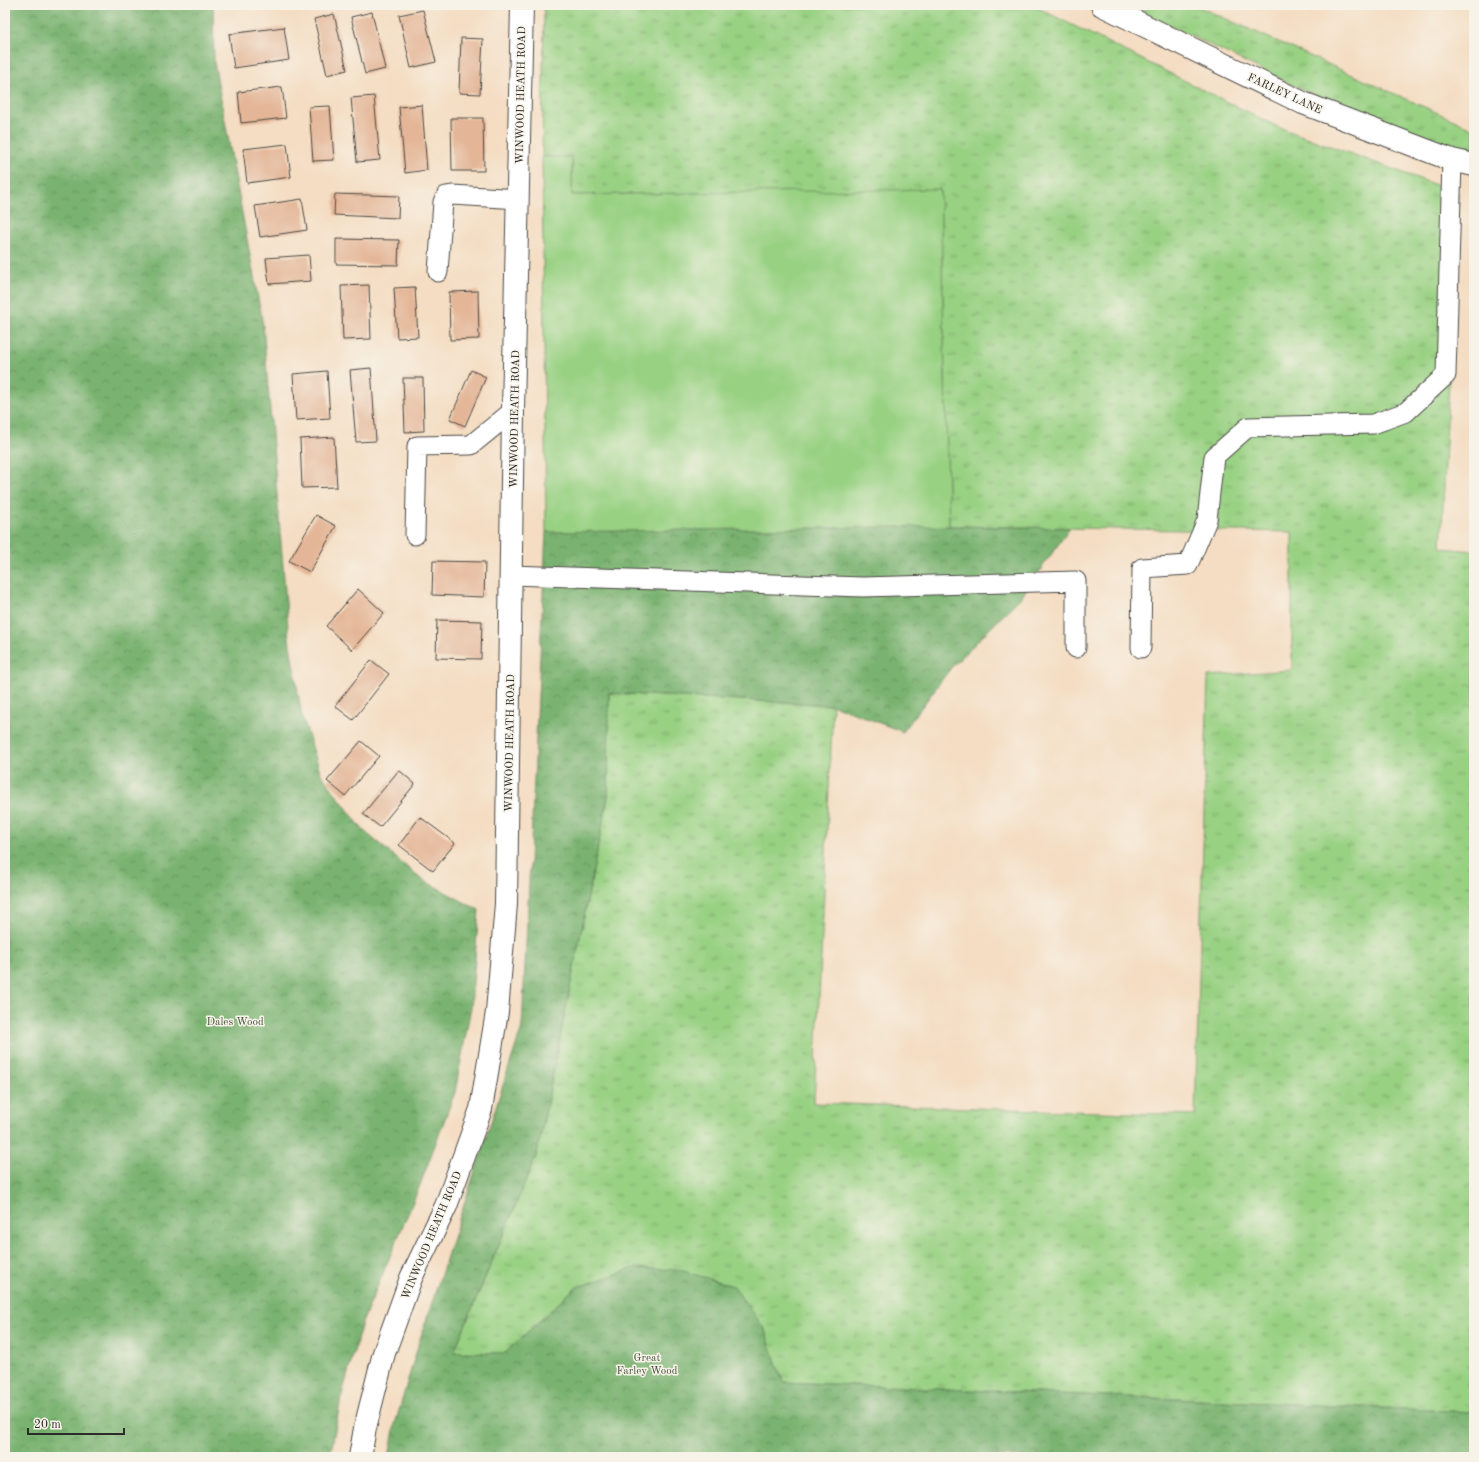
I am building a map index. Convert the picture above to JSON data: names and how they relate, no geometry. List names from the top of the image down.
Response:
{
  "streets": {
    "street": ["FARLEY LANE", "WINWOOD HEATH ROAD"]
  },
  "parks": ["Dales Wood", "Great Farley Wood"],
  "scale_bar": "20 m"
}
